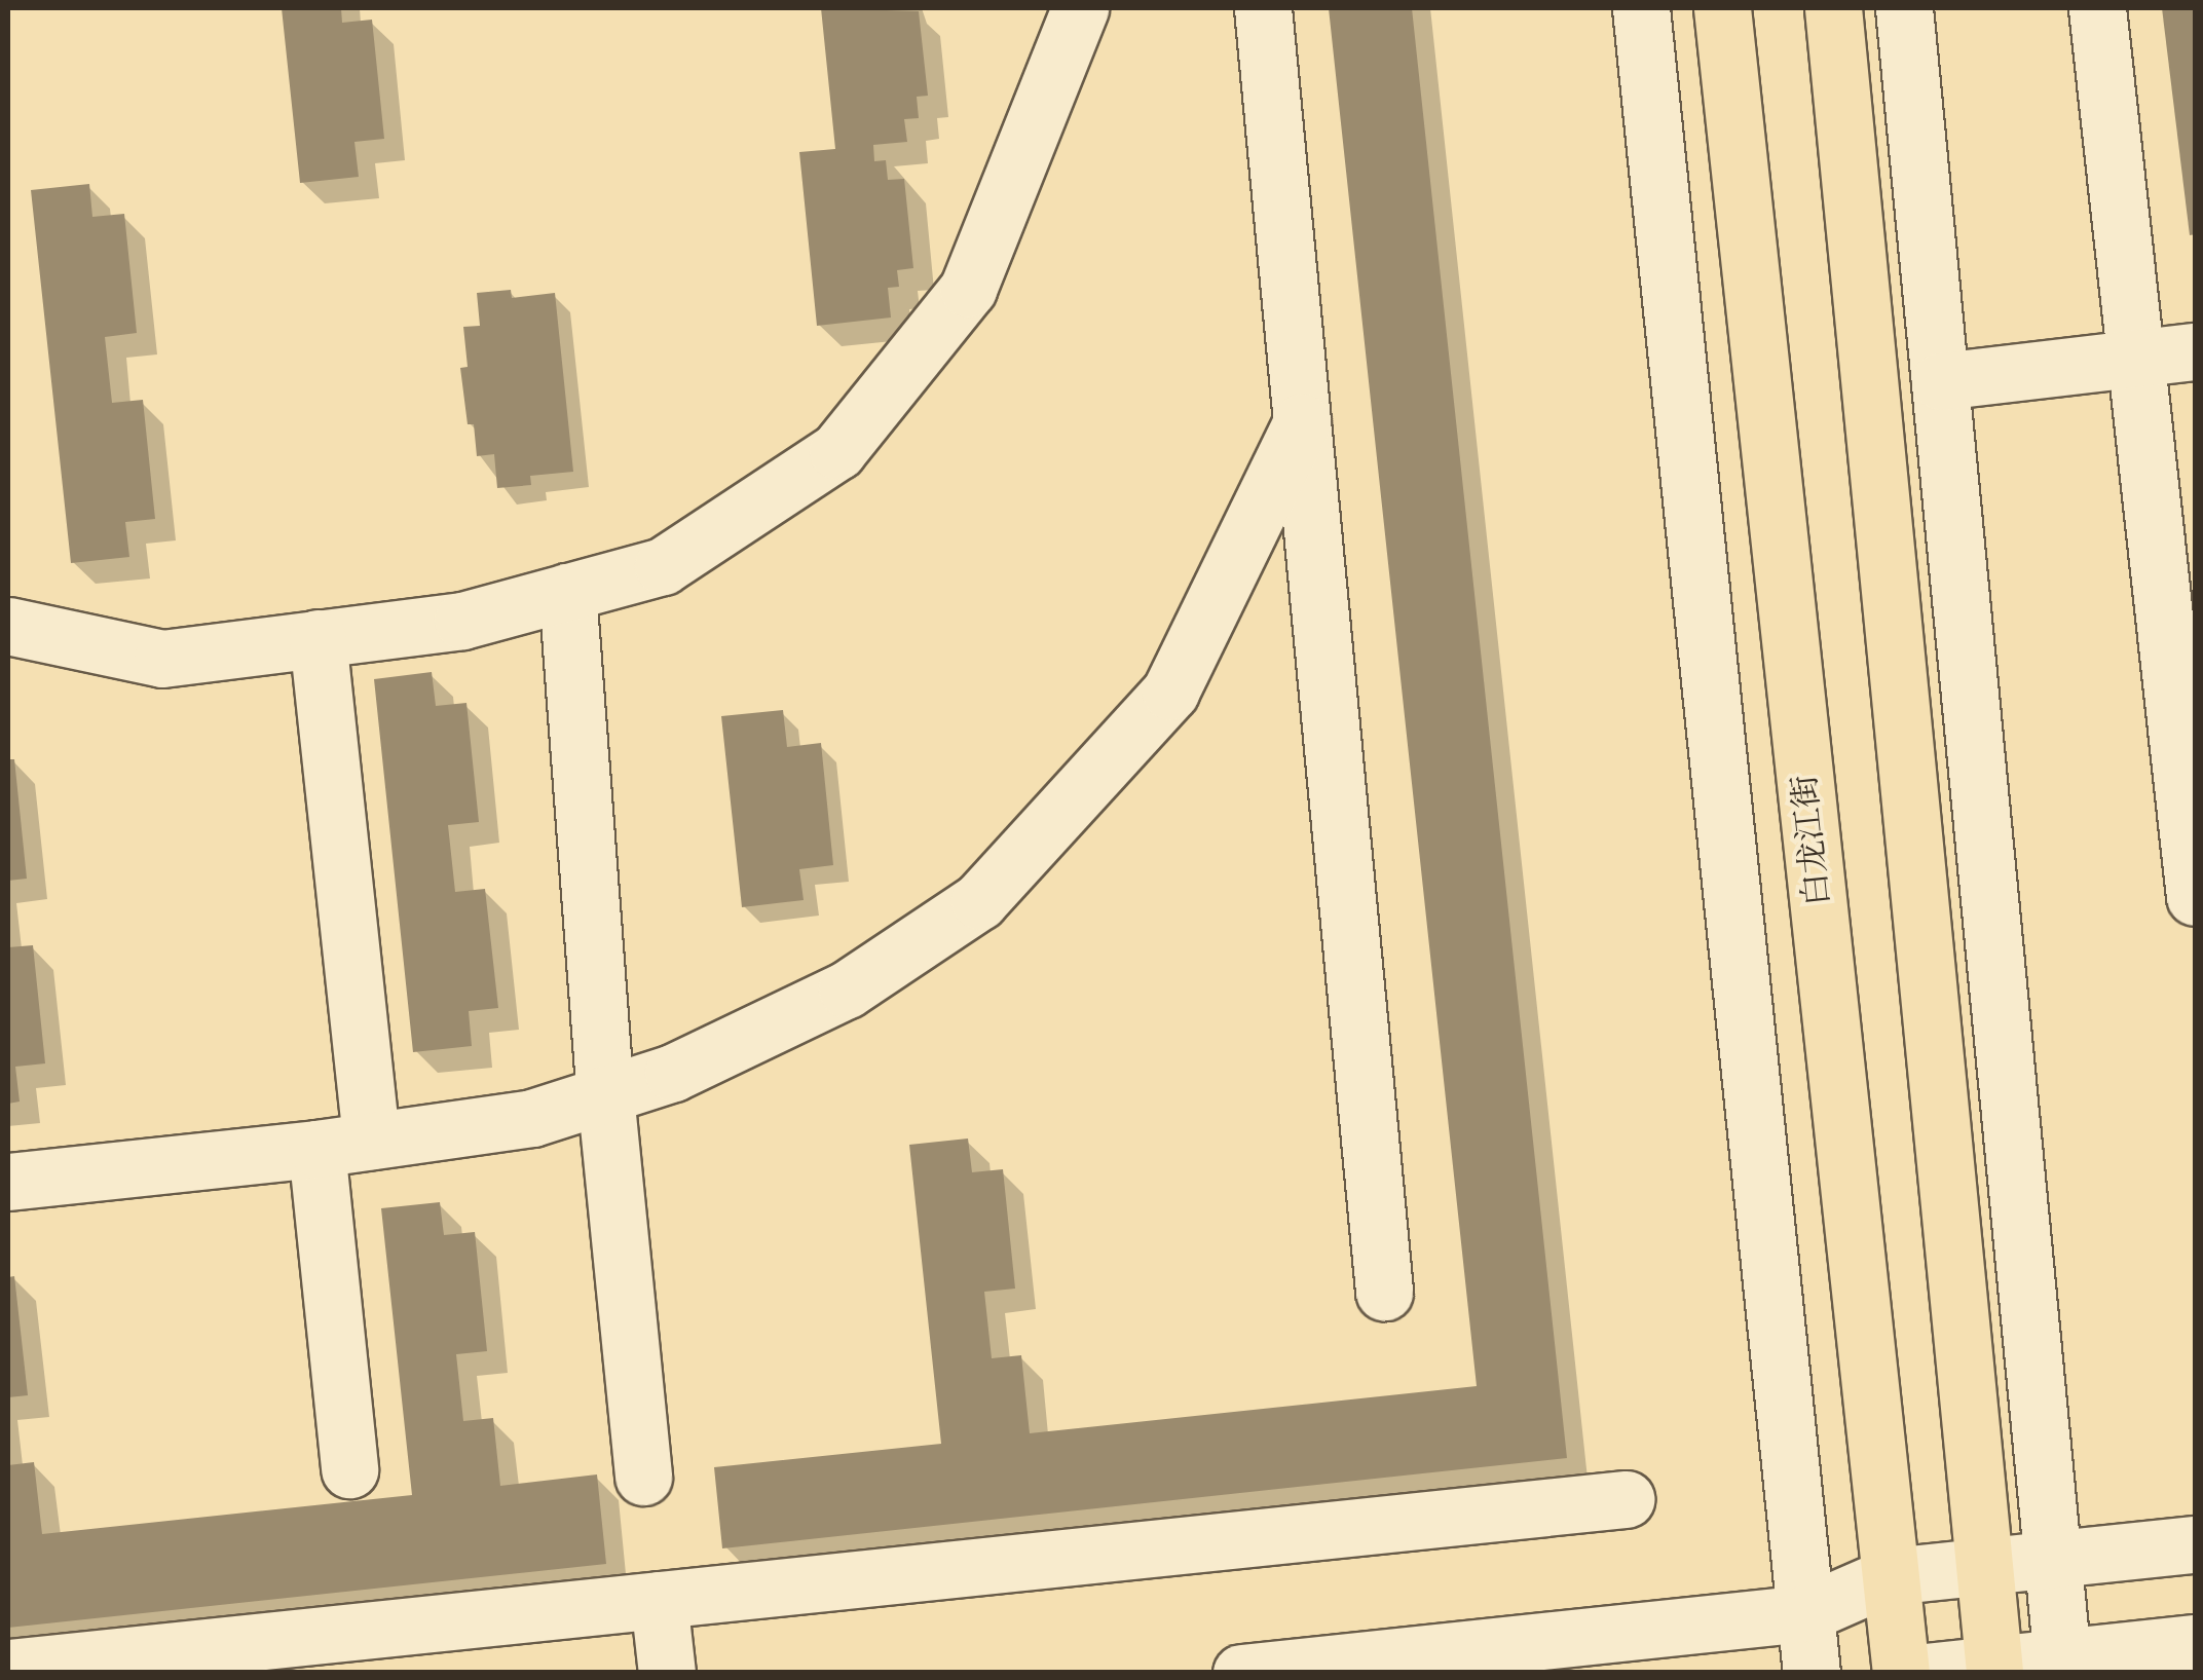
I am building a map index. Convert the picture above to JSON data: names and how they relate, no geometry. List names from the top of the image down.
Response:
{
  "streets": {
    "main road": ["白龙江街"]
  }
}
